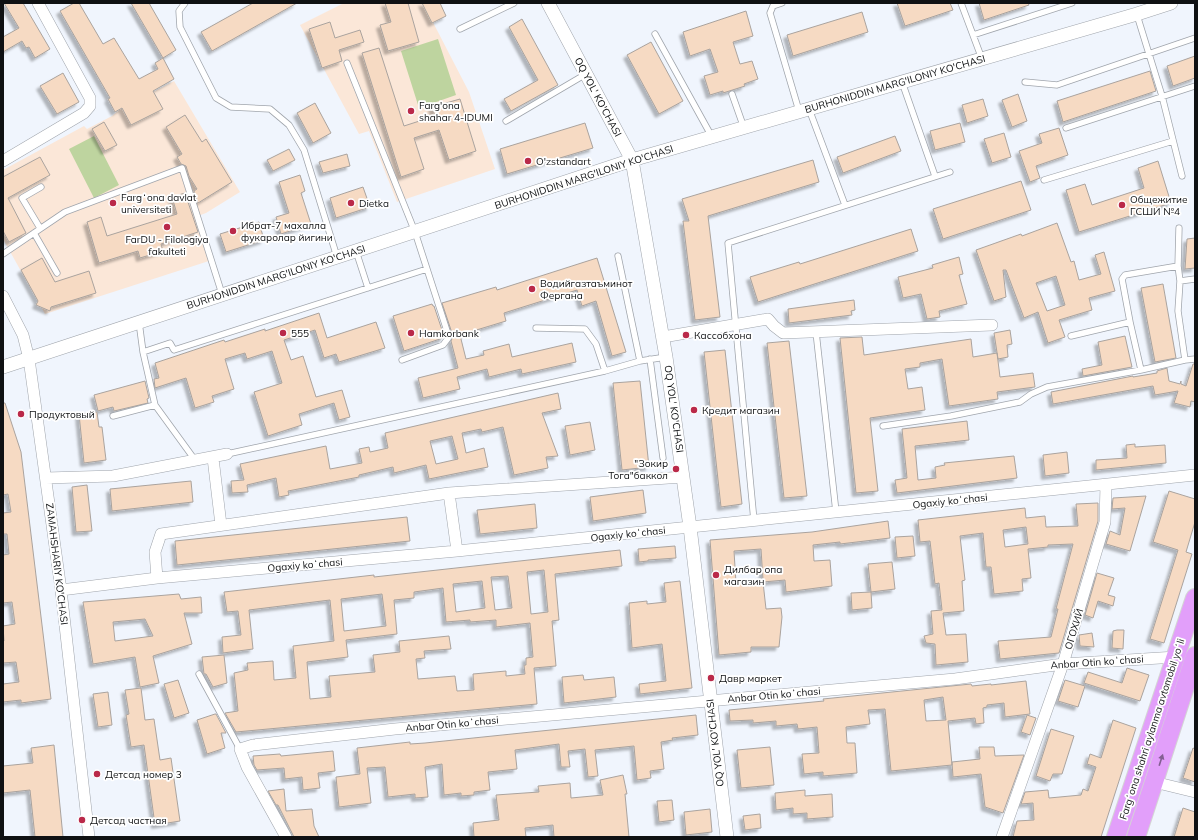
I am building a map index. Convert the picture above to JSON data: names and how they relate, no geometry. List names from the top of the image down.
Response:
{
  "streets": {
    "highway": ["Fargʻona shahri aylanma avtomobil yoʻli"],
    "street": [
      "BURHONIDDIN MARG'ILONIY KO'CHASI",
      "OQ YOL' KO'CHASI",
      "Ogaxiy koʻchasi",
      "ZAMAHSHARIY KO'CHASI",
      "ОГОХИЙ",
      "Anbar Otin koʻchasi"
    ]
  },
  "crossings": [
    ["BURHONIDDIN MARG'ILONIY KO'CHASI", "OQ YOL' KO'CHASI"],
    ["BURHONIDDIN MARG'ILONIY KO'CHASI", "ZAMAHSHARIY KO'CHASI"],
    ["OQ YOL' KO'CHASI", "Ogaxiy koʻchasi"],
    ["OQ YOL' KO'CHASI", "Anbar Otin koʻchasi"],
    ["Ogaxiy koʻchasi", "ZAMAHSHARIY KO'CHASI"],
    ["Ogaxiy koʻchasi", "ОГОХИЙ"],
    ["ОГОХИЙ", "Anbar Otin koʻchasi"],
    ["Anbar Otin koʻchasi", "Fargʻona shahri aylanma avtomobil yoʻli"]
  ],
  "places": [
    "Farg'ona shahar 4-IDUMI",
    "O'zstandart",
    "Fargʻona davlat universiteti",
    "Dietka",
    "Общежитие ГСШИ №4",
    "FarDU - Filologiya fakulteti",
    "Ибрат-7 махалла фукаролар йигини",
    "Водийгазтаъминот Фергана",
    "555",
    "Hamkorbank",
    "Кассобхона",
    "Кредит магазин",
    "Продуктовый",
    "\"Зокир Тога\"баккол",
    "Дилбар опа магазин",
    "Давр маркет",
    "Детсад номер 3",
    "Детсад частная"
  ]
}
